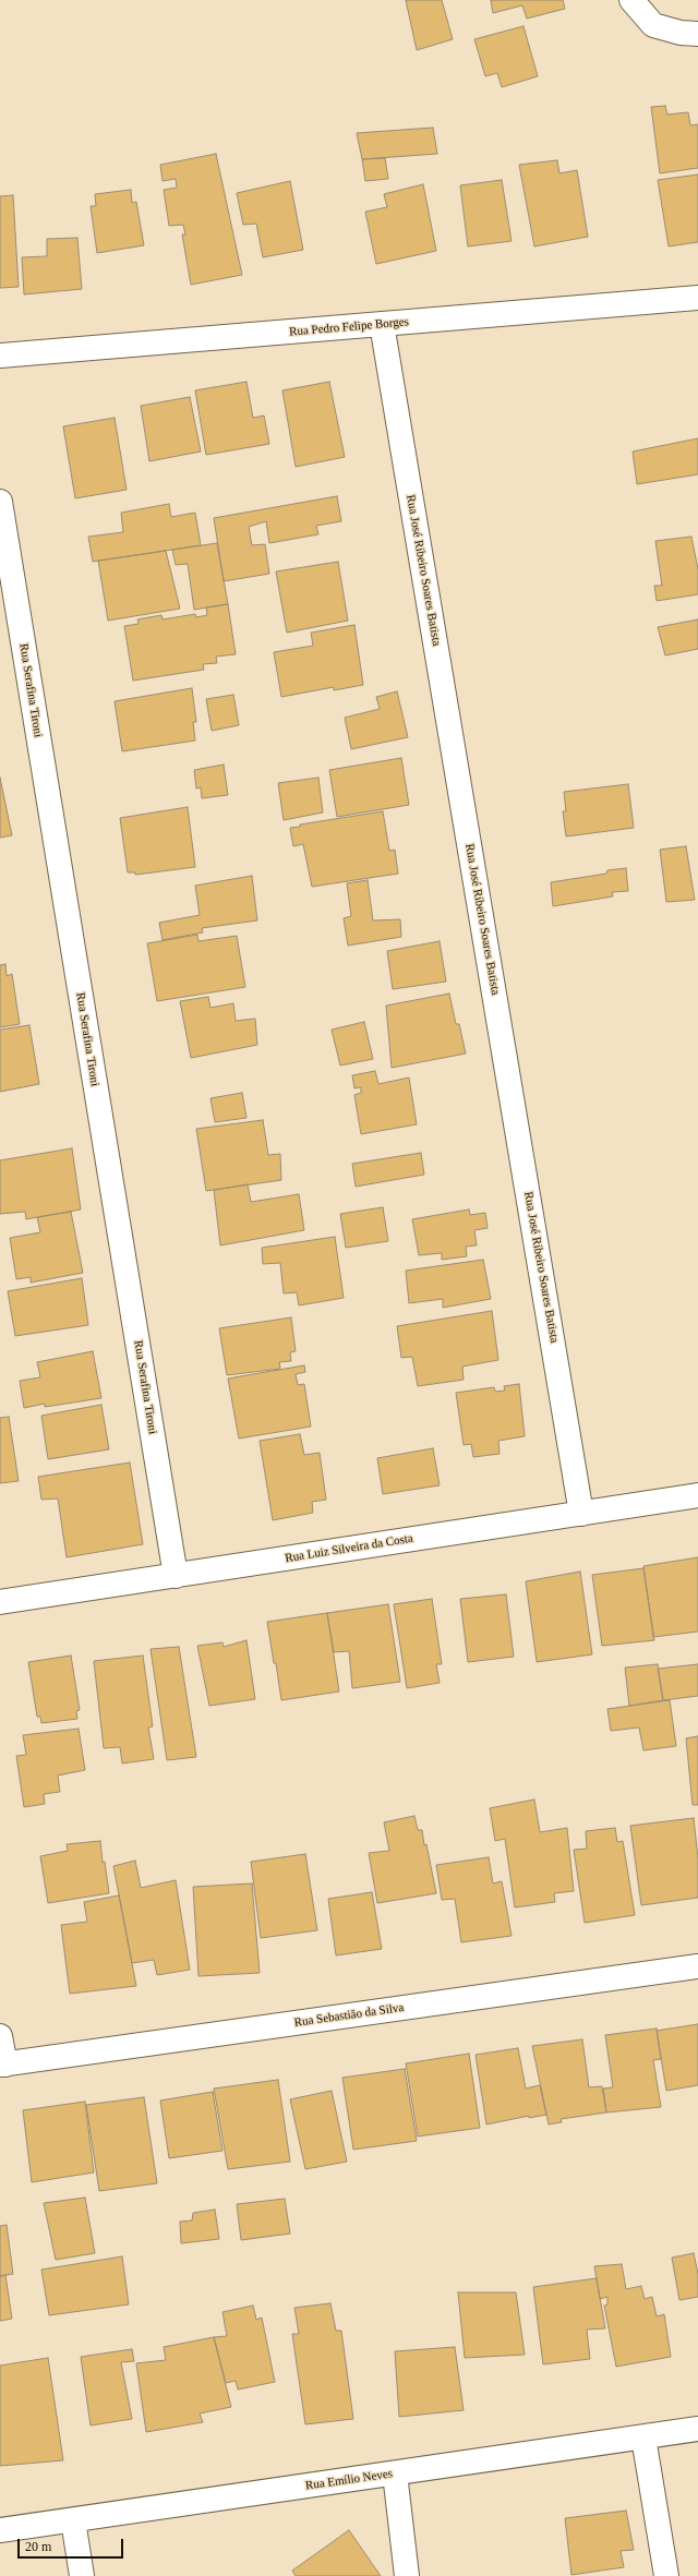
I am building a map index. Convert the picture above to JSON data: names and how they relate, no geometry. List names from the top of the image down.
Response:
{
  "streets": {
    "street": [
      "Rua Pedro Felipe Borges",
      "Rua José Ribeiro Soares Batista",
      "Rua Serafina Tironi",
      "Rua Luiz Silveira da Costa",
      "Rua Sebastião da Silva",
      "Rua Emílio Neves"
    ]
  },
  "crossings": [
    ["Rua Pedro Felipe Borges", "Rua José Ribeiro Soares Batista"],
    ["Rua José Ribeiro Soares Batista", "Rua Luiz Silveira da Costa"],
    ["Rua Serafina Tironi", "Rua Luiz Silveira da Costa"]
  ],
  "scale_bar": "20 m"
}
